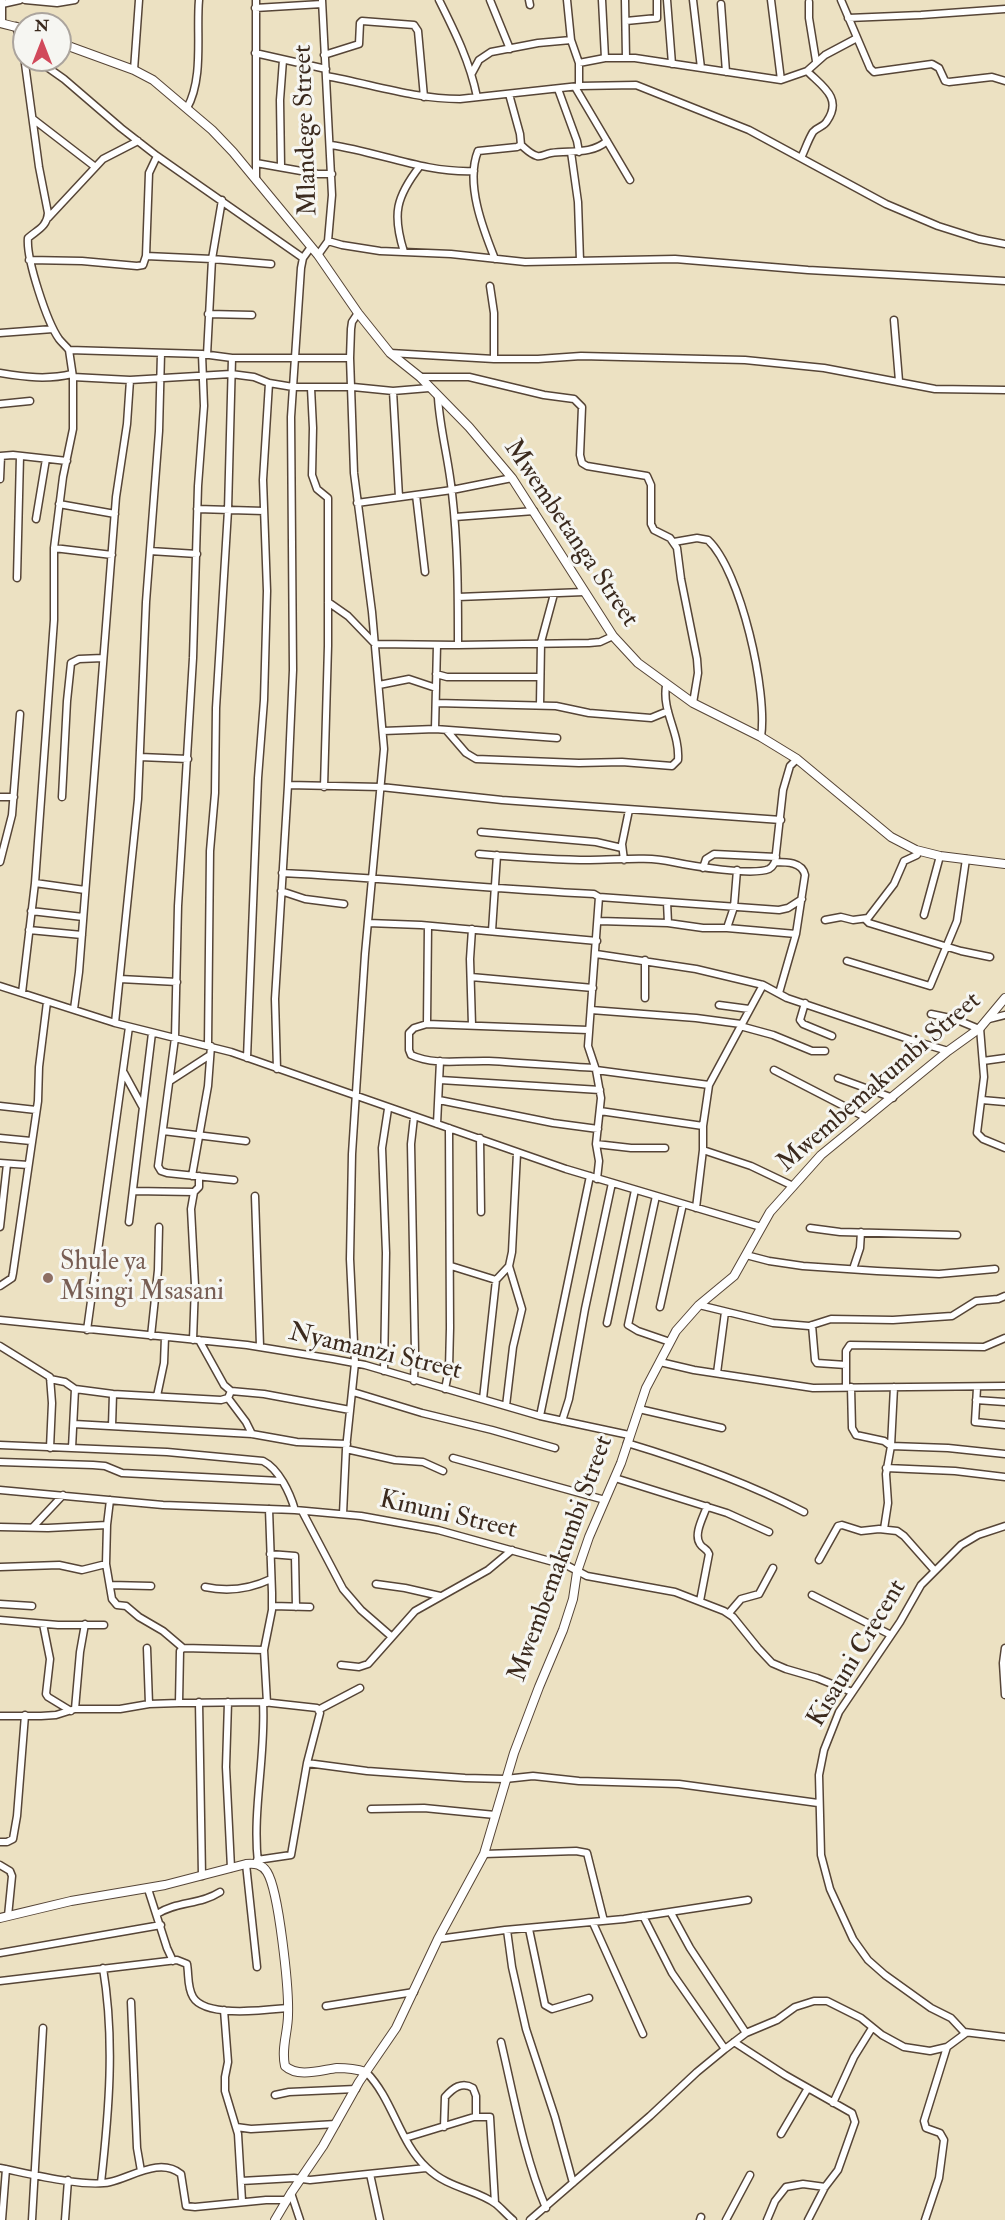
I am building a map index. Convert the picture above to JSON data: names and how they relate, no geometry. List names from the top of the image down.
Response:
{
  "streets": {
    "street": [
      "Mlandege Street",
      "Mwembetanga Street",
      "Mwembemakumbi Street",
      "Nyamanzi Street",
      "Kinuni Street",
      "Kisauni Crecent"
    ]
  },
  "crossings": [
    ["Mlandege Street", "Mwembetanga Street"],
    ["Mwembemakumbi Street", "Nyamanzi Street"],
    ["Mwembemakumbi Street", "Kinuni Street"],
    ["Kinuni Street", "Kisauni Crecent"]
  ],
  "places": ["Shule ya Msingi Msasani"],
  "north": "top"
}
